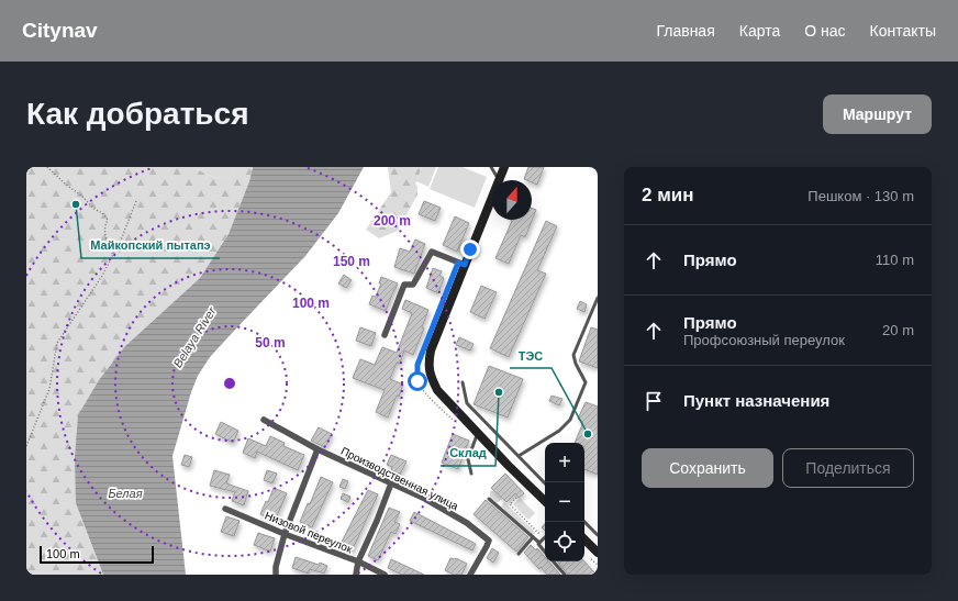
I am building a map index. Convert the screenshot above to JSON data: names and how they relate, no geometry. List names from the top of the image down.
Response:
{
  "streets": {
    "street": ["Производственная улица", "Низовой переулок"]
  },
  "water": ["Belaya River", "Белая"],
  "places": ["Майкопский пытапэ", "Склад", "ТЭС"],
  "scale_bar": "100 m",
  "north": "top",
  "page": {
    "header": "Citynav",
    "nav": [
      "Главная",
      "Карта",
      "О нас",
      "Контакты"
    ],
    "buttons": [
      "Маршрут",
      ["Сохранить", "Поделиться"]
    ],
    "title": "Как добраться",
    "heading": ["2 мин", "Пешком · 130 m"],
    "list": [
      ["Прямо", "110 m"],
      ["Прямо", "Профсоюзный переулок", "20 m"],
      "Пункт назначения"
    ],
    "map_buttons": ["+", "−"],
    "scale": "100 m"
  },
  "rings": [
    "200 m",
    "150 m",
    "100 m",
    "50 m"
  ]
}
